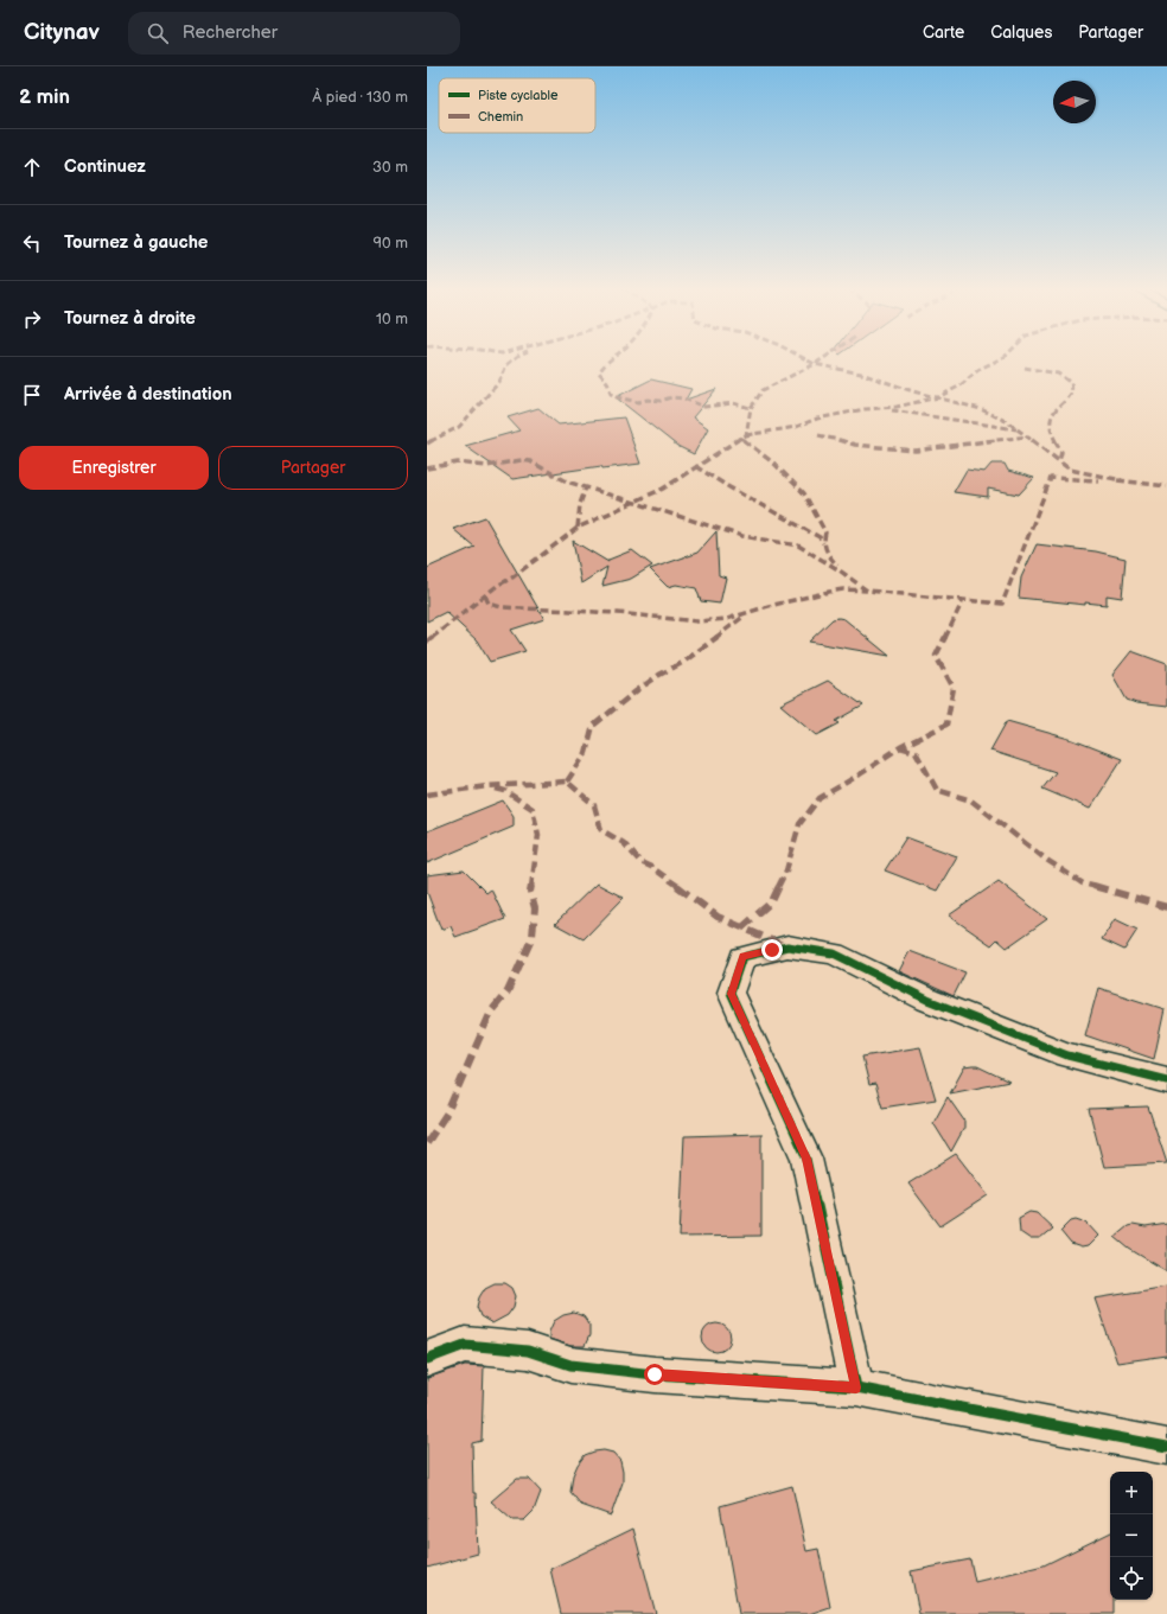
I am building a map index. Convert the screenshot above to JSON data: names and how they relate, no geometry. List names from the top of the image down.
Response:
{
  "legend": ["Piste cyclable", "Chemin"],
  "north": "left",
  "page": {
    "header": "Citynav",
    "search": "Rechercher",
    "nav": ["Carte", "Calques", "Partager"],
    "heading": ["2 min", "À pied · 130 m"],
    "list": [
      ["Continuez", "30 m"],
      ["Tournez à gauche", "90 m"],
      ["Tournez à droite", "10 m"],
      "Arrivée à destination"
    ],
    "buttons": ["Enregistrer", "Partager"],
    "map_buttons": ["+", "−"]
  }
}
